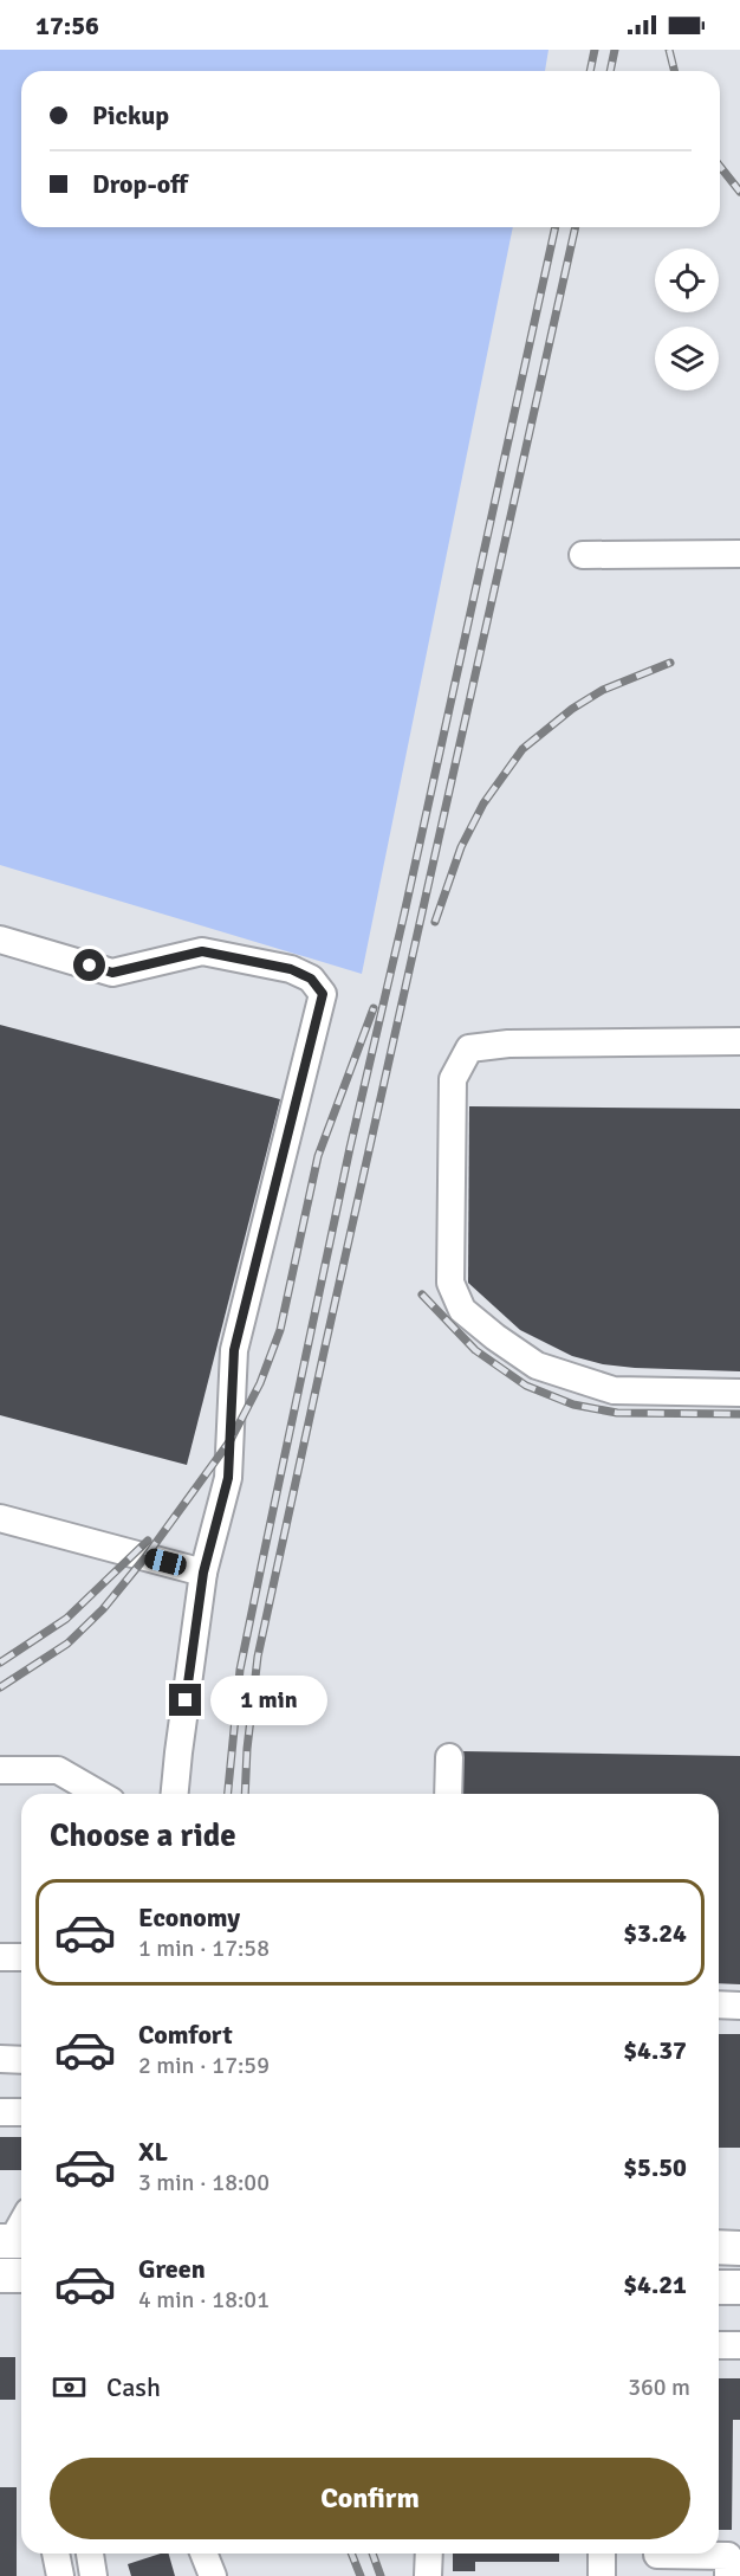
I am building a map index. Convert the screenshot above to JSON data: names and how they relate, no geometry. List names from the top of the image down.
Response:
{
  "page": {
    "status": "17:56",
    "banner": ["Pickup", "Drop-off"],
    "bubble": "1 min",
    "heading": "Choose a ride",
    "list": [
      {
        "name": "Economy",
        "note": "1 min · 17:58",
        "value": "$3.24"
      },
      {
        "name": "Comfort",
        "note": "2 min · 17:59",
        "value": "$4.37"
      },
      {
        "name": "XL",
        "note": "3 min · 18:00",
        "value": "$5.50"
      },
      {
        "name": "Green",
        "note": "4 min · 18:01",
        "value": "$4.21"
      }
    ],
    "pay": ["Cash", "360 m"],
    "buttons": "Confirm"
  }
}
